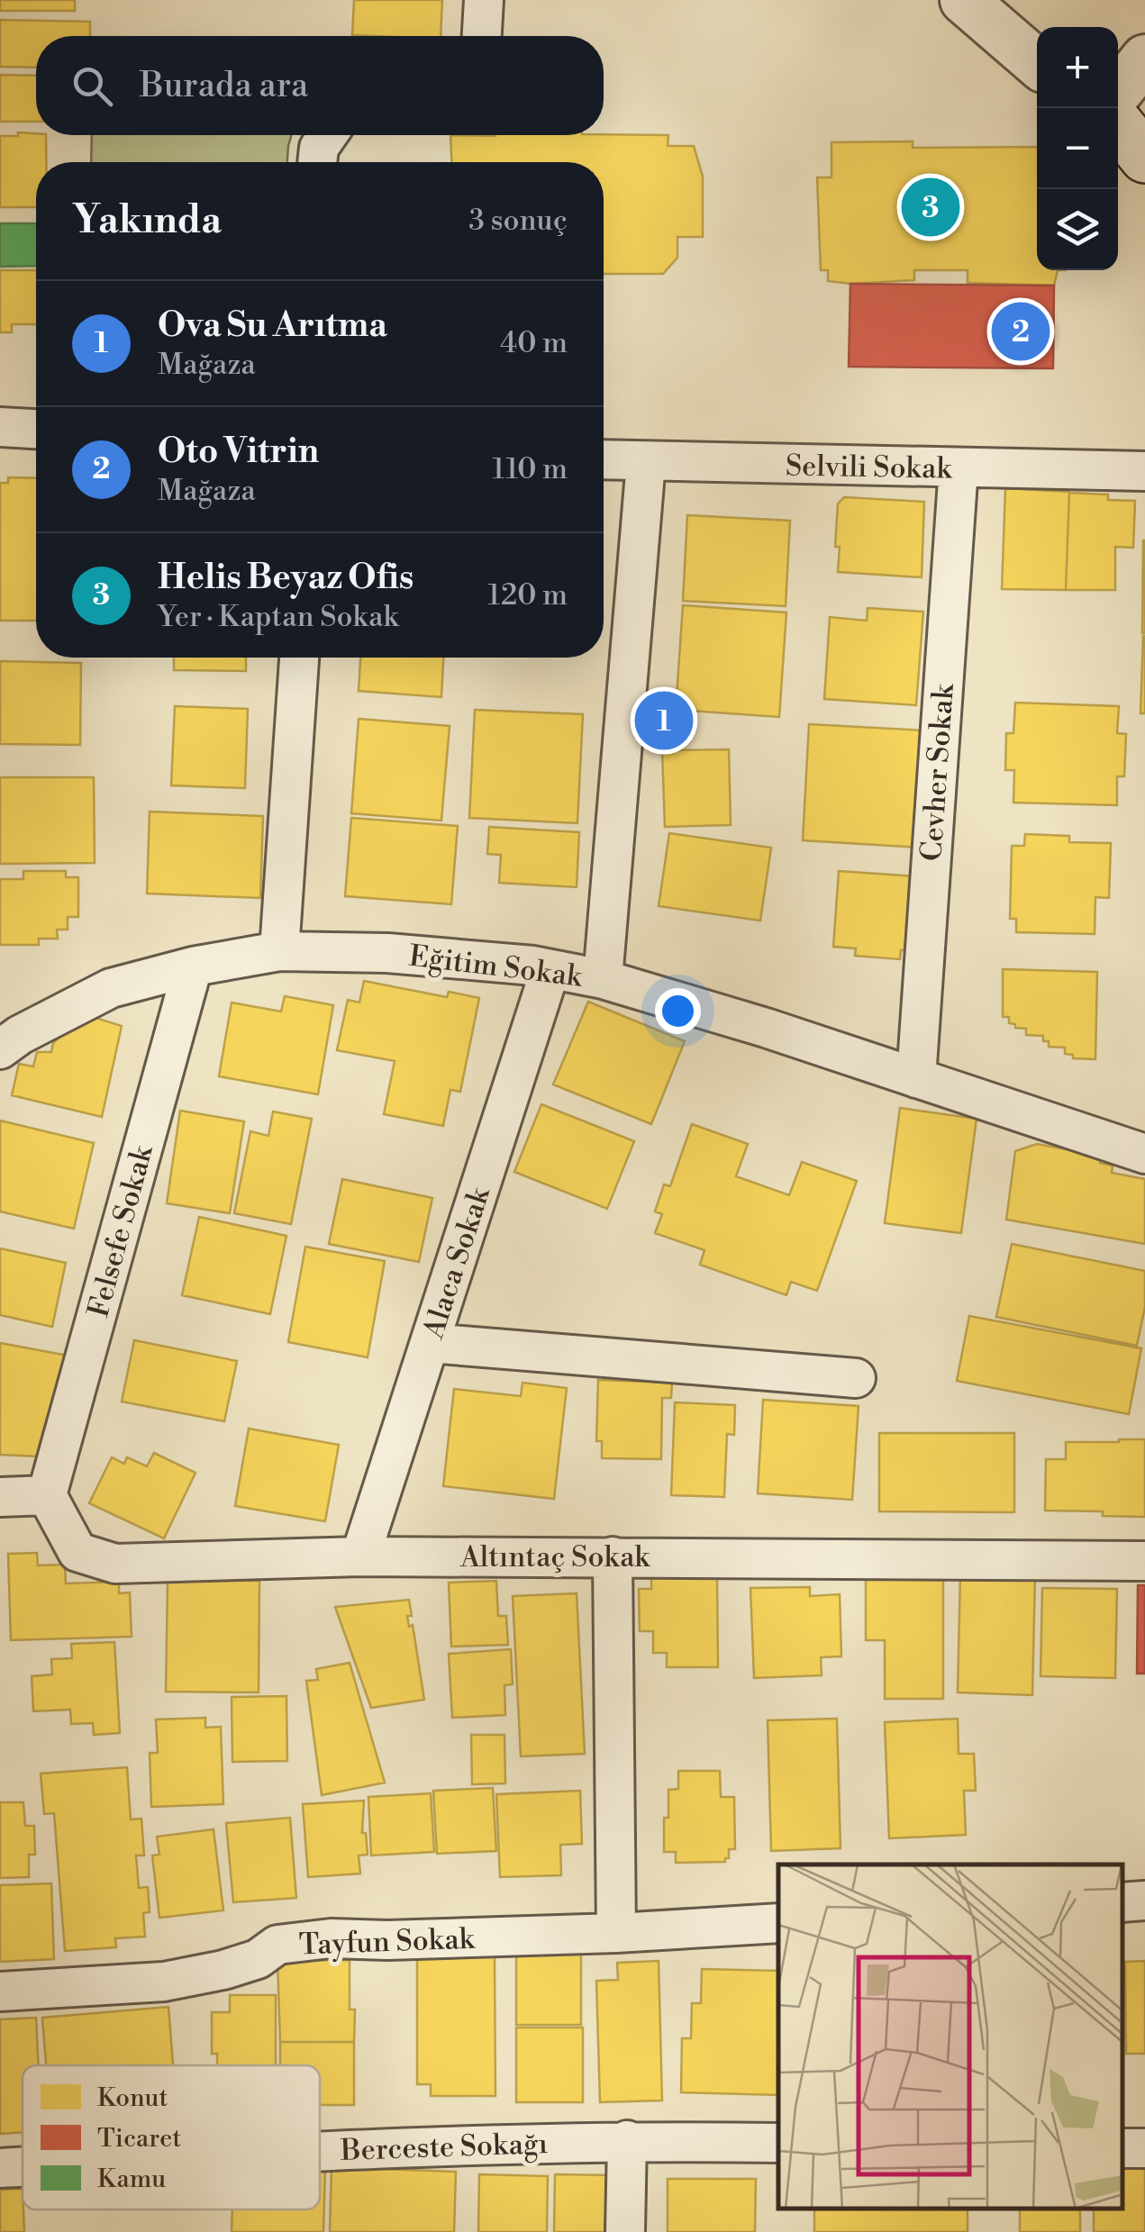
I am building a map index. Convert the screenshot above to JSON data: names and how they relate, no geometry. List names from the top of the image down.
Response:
{
  "streets": {
    "street": [
      "Selvili Sokak",
      "Cevher Sokak",
      "Eğitim Sokak",
      "Felsefe Sokak",
      "Alaca Sokak",
      "Altıntaç Sokak",
      "Tayfun Sokak",
      "Berceste Sokağı"
    ]
  },
  "crossings": [
    ["Selvili Sokak", "Cevher Sokak"],
    ["Cevher Sokak", "Eğitim Sokak"],
    ["Eğitim Sokak", "Felsefe Sokak"],
    ["Eğitim Sokak", "Alaca Sokak"],
    ["Felsefe Sokak", "Altıntaç Sokak"],
    ["Alaca Sokak", "Altıntaç Sokak"]
  ],
  "legend": ["Konut", "Ticaret", "Kamu"],
  "page": {
    "map_buttons": ["+", "−"],
    "search": "Burada ara",
    "heading": ["Yakında", "3 sonuç"],
    "pins": ["3", "2", "1"],
    "list": [
      {
        "mark": "1",
        "name": "Ova Su Arıtma",
        "note": "Mağaza",
        "value": "40 m"
      },
      {
        "mark": "2",
        "name": "Oto Vitrin",
        "note": "Mağaza",
        "value": "110 m"
      },
      {
        "mark": "3",
        "name": "Helis Beyaz Ofis",
        "note": "Yer · Kaptan Sokak",
        "value": "120 m"
      }
    ]
  }
}
